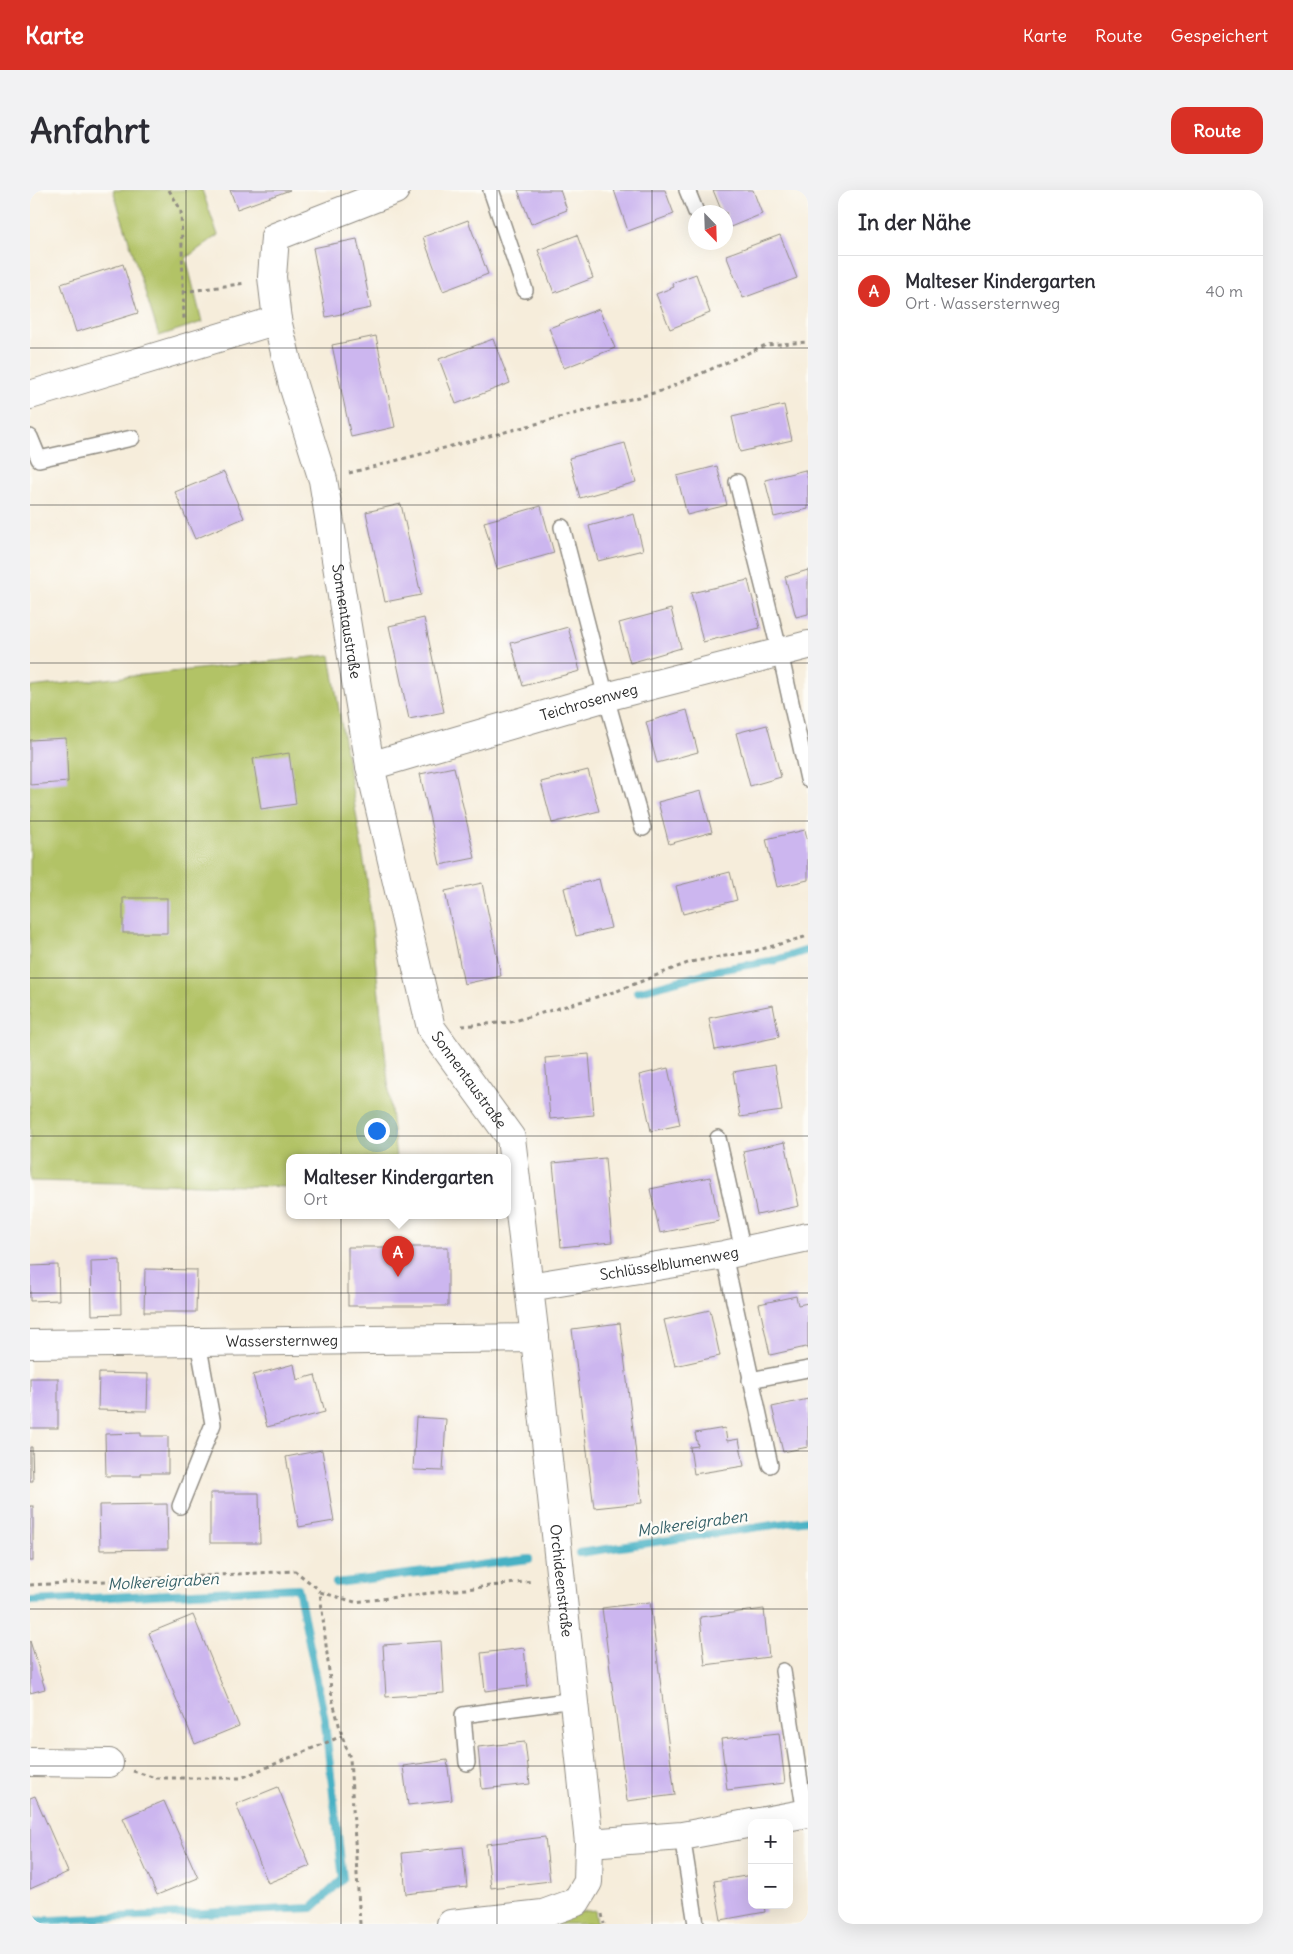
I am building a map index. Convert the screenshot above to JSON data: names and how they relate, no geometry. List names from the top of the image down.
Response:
{
  "streets": {
    "street": [
      "Sonnentaustraße",
      "Teichrosenweg",
      "Schlüsselblumenweg",
      "Wassersternweg",
      "Orchideenstraße"
    ]
  },
  "crossings": [
    ["Sonnentaustraße", "Teichrosenweg"],
    ["Sonnentaustraße", "Orchideenstraße"],
    ["Schlüsselblumenweg", "Orchideenstraße"],
    ["Wassersternweg", "Orchideenstraße"]
  ],
  "water": ["Molkereigraben"],
  "north": "bottom right",
  "page": {
    "header": "Karte",
    "nav": ["Karte", "Route", "Gespeichert"],
    "buttons": "Route",
    "title": "Anfahrt",
    "heading": "In der Nähe",
    "list": [
      {
        "mark": "A",
        "name": "Malteser Kindergarten",
        "note": "Ort · Wassersternweg",
        "value": "40 m"
      }
    ],
    "popup": ["Malteser Kindergarten", "Ort"],
    "pins": "A",
    "map_buttons": ["+", "−"]
  }
}
